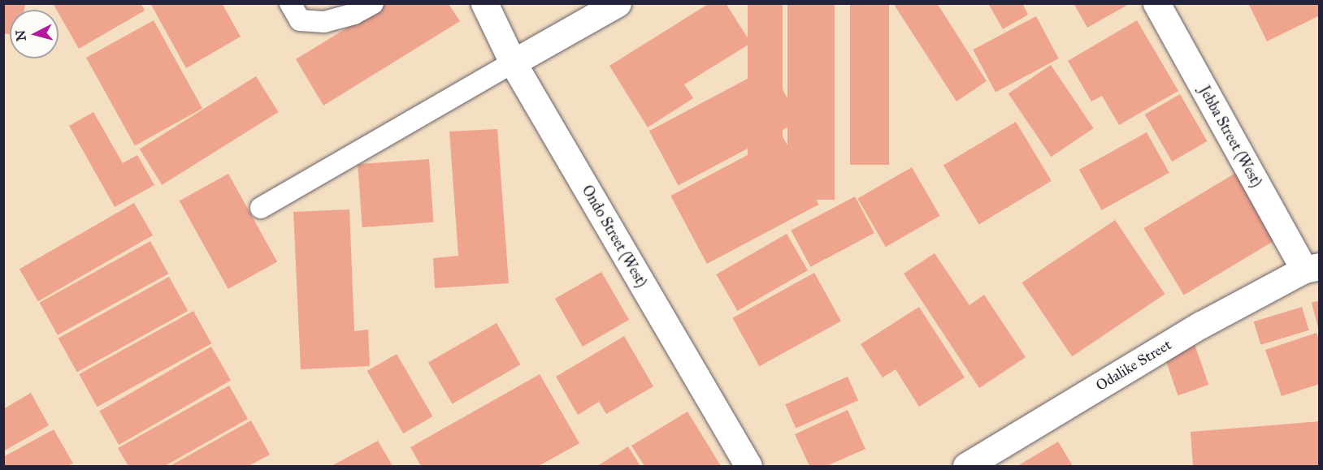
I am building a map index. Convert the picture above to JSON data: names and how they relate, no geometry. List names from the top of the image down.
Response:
{
  "streets": {
    "street": ["Jebba Street (West)", "Ondo Street (West)", "Odalike Street"]
  },
  "crossings": [
    ["Jebba Street (West)", "Odalike Street"]
  ],
  "north": "left"
}
